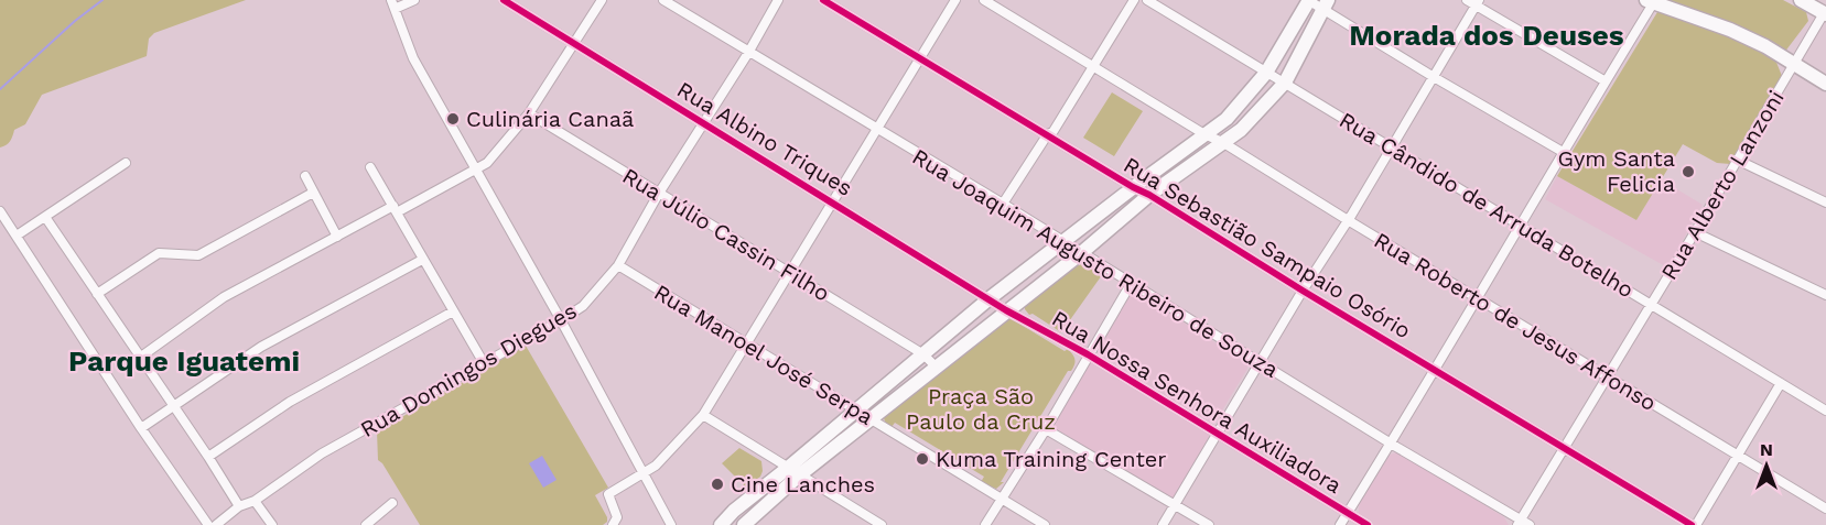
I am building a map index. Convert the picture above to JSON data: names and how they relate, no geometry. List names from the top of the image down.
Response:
{
  "streets": {
    "street": [
      "Rua Albino Triques",
      "Rua Alberto Lanzoni",
      "Rua Cândido de Arruda Botelho",
      "Rua Júlio Cassin Filho",
      "Rua Sebastião Sampaio Osório",
      "Rua Joaquim Augusto Ribeiro de Souza",
      "Rua Roberto de Jesus Affonso",
      "Rua Manoel José Serpa",
      "Rua Domingos Diegues",
      "Rua Nossa Senhora Auxiliadora"
    ]
  },
  "crossings": [
    ["Rua Albino Triques", "Rua Domingos Diegues"],
    ["Rua Albino Triques", "Rua Nossa Senhora Auxiliadora"],
    ["Rua Alberto Lanzoni", "Rua Cândido de Arruda Botelho"],
    ["Rua Alberto Lanzoni", "Rua Sebastião Sampaio Osório"],
    ["Rua Alberto Lanzoni", "Rua Joaquim Augusto Ribeiro de Souza"],
    ["Rua Alberto Lanzoni", "Rua Roberto de Jesus Affonso"],
    ["Rua Júlio Cassin Filho", "Rua Domingos Diegues"],
    ["Rua Joaquim Augusto Ribeiro de Souza", "Rua Domingos Diegues"],
    ["Rua Manoel José Serpa", "Rua Domingos Diegues"]
  ],
  "districts": ["Morada dos Deuses", "Parque Iguatemi"],
  "parks": ["Praça São Paulo da Cruz"],
  "places": [
    "Culinária Canaã",
    "Gym Santa Felicia",
    "Kuma Training Center",
    "Cine Lanches"
  ],
  "north": "top"
}
